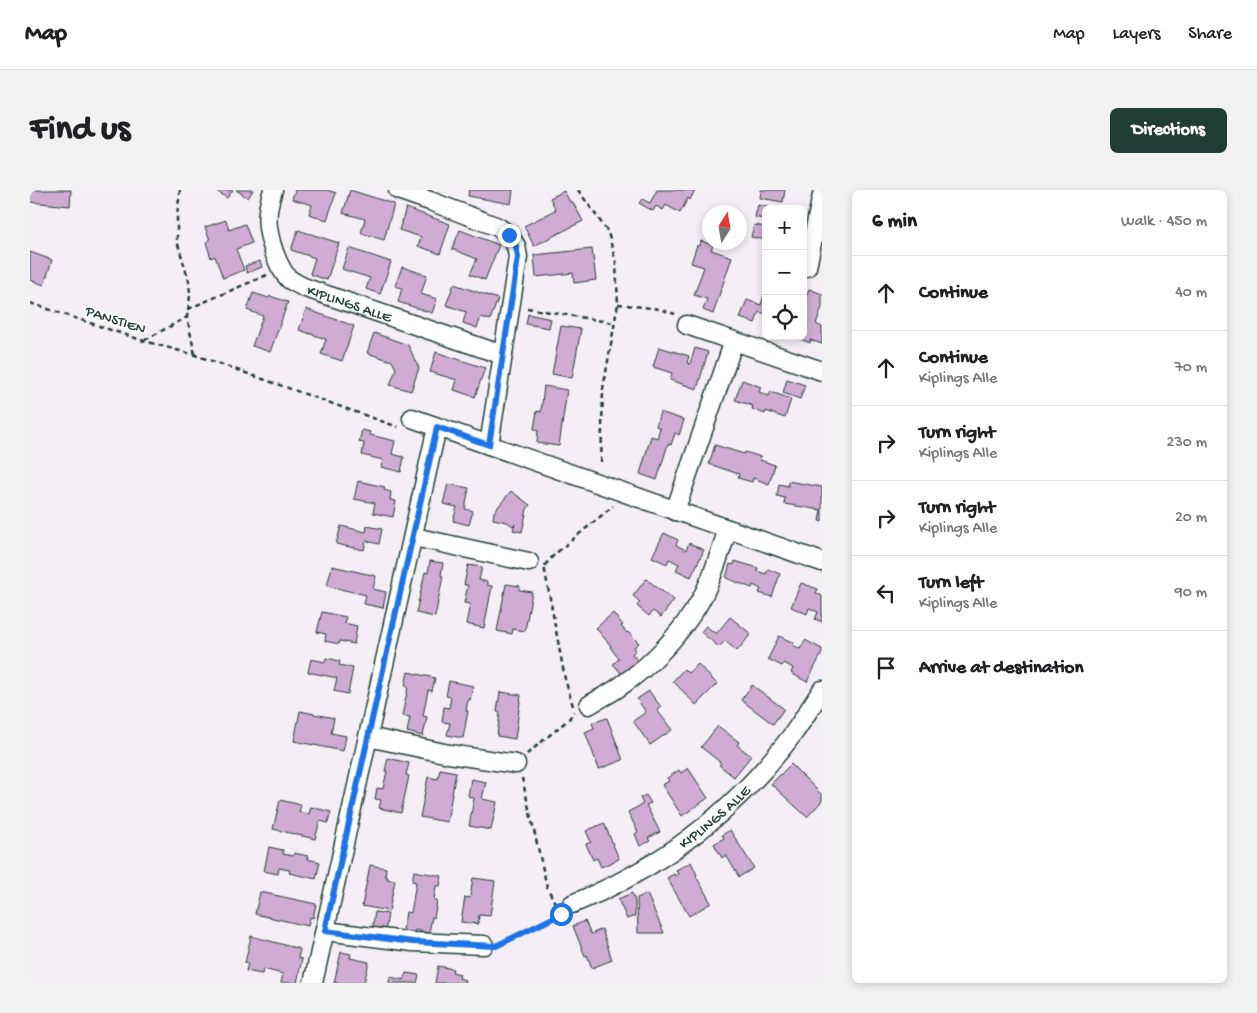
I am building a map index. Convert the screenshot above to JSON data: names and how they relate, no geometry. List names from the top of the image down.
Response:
{
  "streets": {
    "street": ["KIPLINGS ALLE"],
    "path": ["PANSTIEN"]
  },
  "north": "top",
  "page": {
    "header": "Map",
    "nav": ["Map", "Layers", "Share"],
    "buttons": "Directions",
    "title": "Find us",
    "heading": ["6 min", "Walk · 450 m"],
    "map_buttons": ["+", "−"],
    "list": [
      ["Continue", "40 m"],
      ["Continue", "Kiplings Alle", "70 m"],
      ["Turn right", "Kiplings Alle", "230 m"],
      ["Turn right", "Kiplings Alle", "20 m"],
      ["Turn left", "Kiplings Alle", "90 m"],
      "Arrive at destination"
    ]
  }
}
